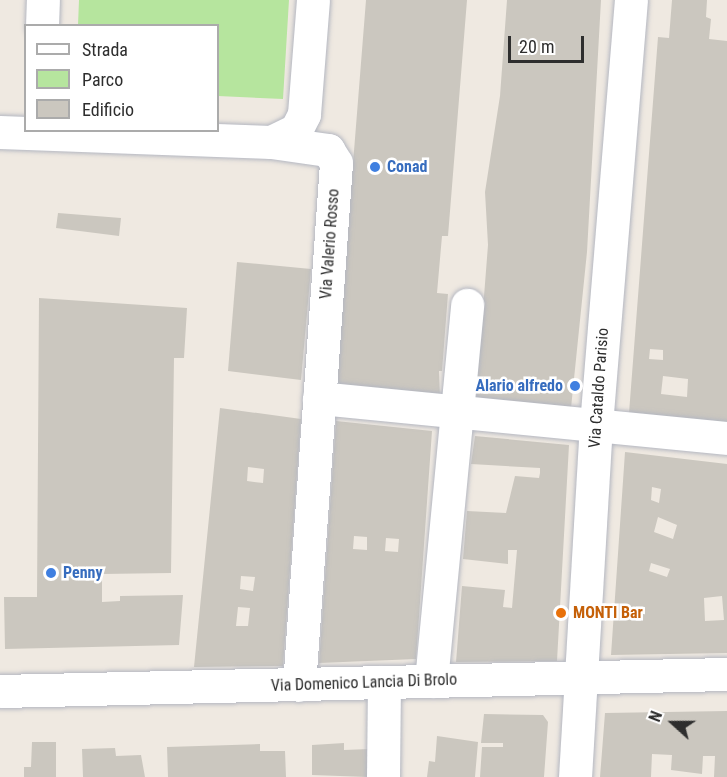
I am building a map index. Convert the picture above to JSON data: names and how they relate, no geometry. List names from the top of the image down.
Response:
{
  "streets": {
    "street": ["Via Valerio Rosso", "Via Cataldo Parisio", "Via Domenico Lancia Di Brolo"]
  },
  "crossings": [
    ["Via Cataldo Parisio", "Via Domenico Lancia Di Brolo"]
  ],
  "places": [
    "Conad",
    "Alario alfredo",
    "Penny",
    "MONTI Bar"
  ],
  "legend": ["Strada", "Parco", "Edificio"],
  "scale_bar": "20 m",
  "north": "left"
}
